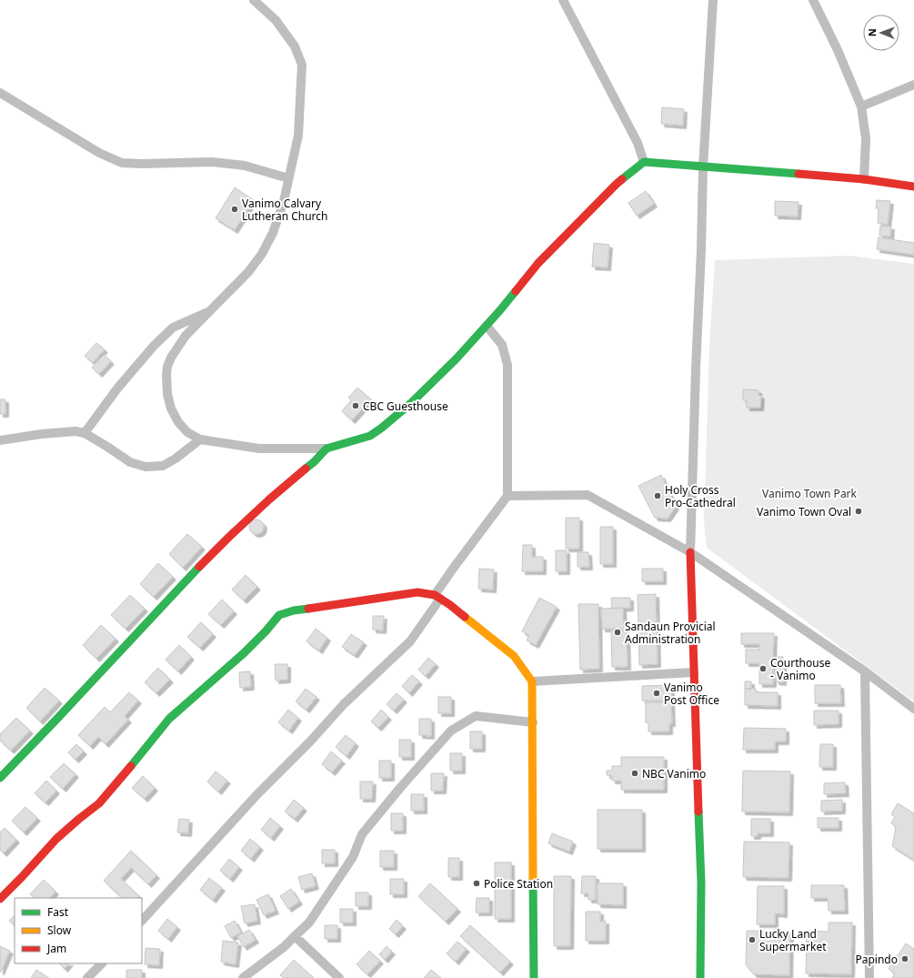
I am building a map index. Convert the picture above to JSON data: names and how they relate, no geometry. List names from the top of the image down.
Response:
{
  "parks": ["Vanimo Town Park"],
  "places": [
    "Vanimo Calvary Lutheran Church",
    "CBC Guesthouse",
    "Holy Cross Pro-Cathedral",
    "Vanimo Town Oval",
    "Sandaun Provicial Administration",
    "Courthouse - Vanimo",
    "Vanimo Post Office",
    "NBC Vanimo",
    "Police Station",
    "Lucky Land Supermarket",
    "Papindo"
  ],
  "legend": ["Fast", "Slow", "Jam"],
  "north": "left"
}
